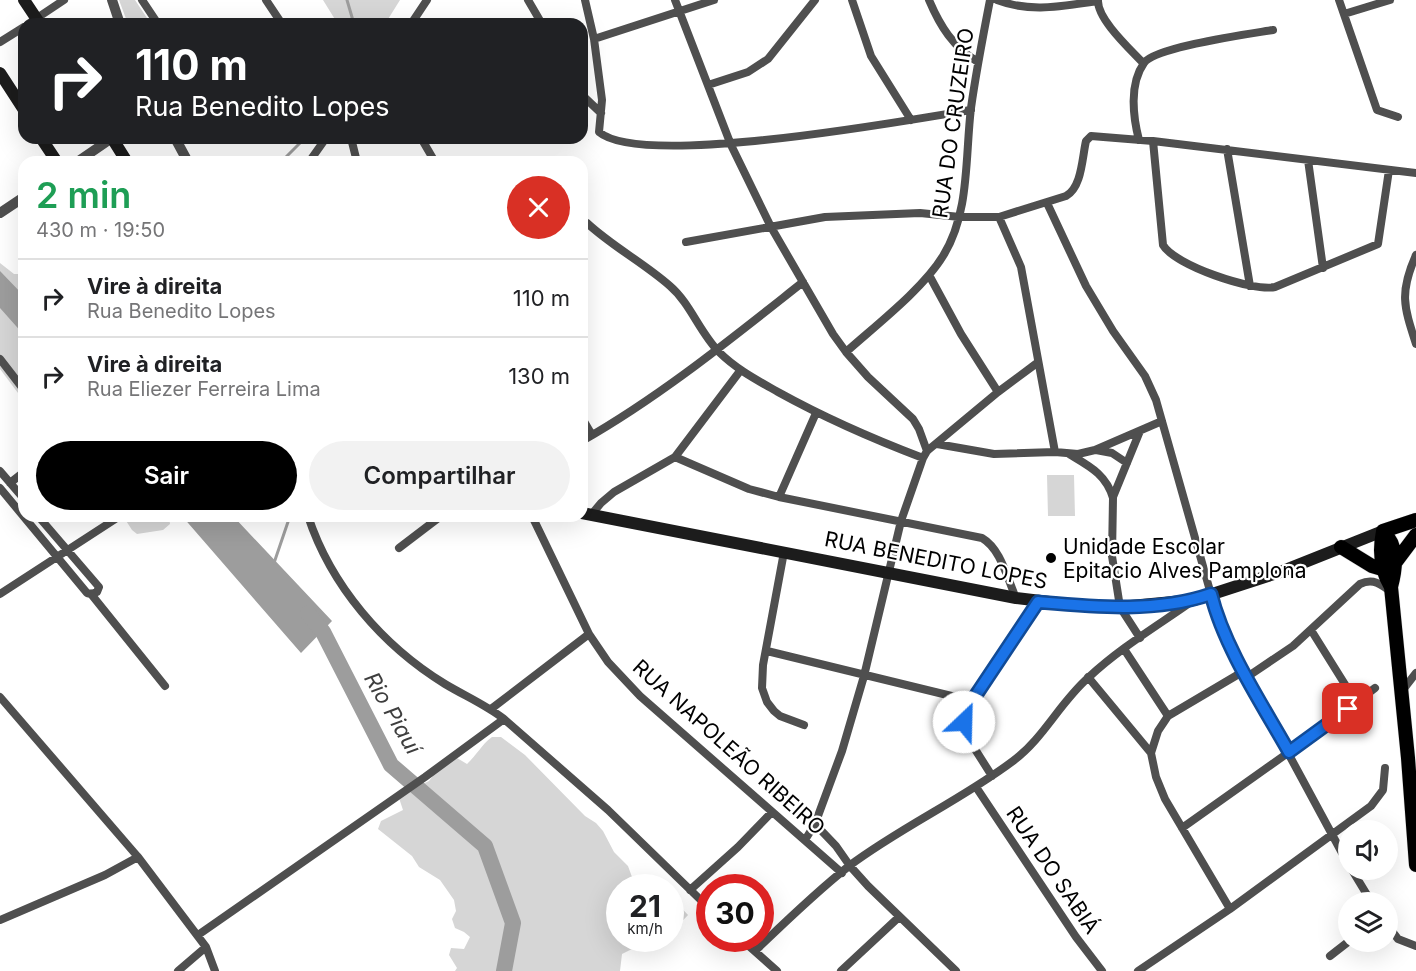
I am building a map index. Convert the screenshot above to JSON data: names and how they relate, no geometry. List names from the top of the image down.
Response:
{
  "streets": {
    "main road": ["RUA BENEDITO LOPES"],
    "street": ["RUA DO CRUZEIRO", "RUA NAPOLEÃO RIBEIRO", "RUA DO SABIÁ"]
  },
  "water": ["Rio Piauí"],
  "places": ["Unidade Escolar Epitacio Alves Pamplona"],
  "page": {
    "turn": ["110 m", "Rua Benedito Lopes"],
    "heading": ["2 min", "430 m · 19:50"],
    "list": [
      {
        "name": "Vire à direita",
        "note": "Rua Benedito Lopes",
        "value": "110 m"
      },
      {
        "name": "Vire à direita",
        "note": "Rua Eliezer Ferreira Lima",
        "value": "130 m"
      }
    ],
    "buttons": ["Sair", "Compartilhar"],
    "speed": "21 km/h",
    "limit": "30"
  }
}
